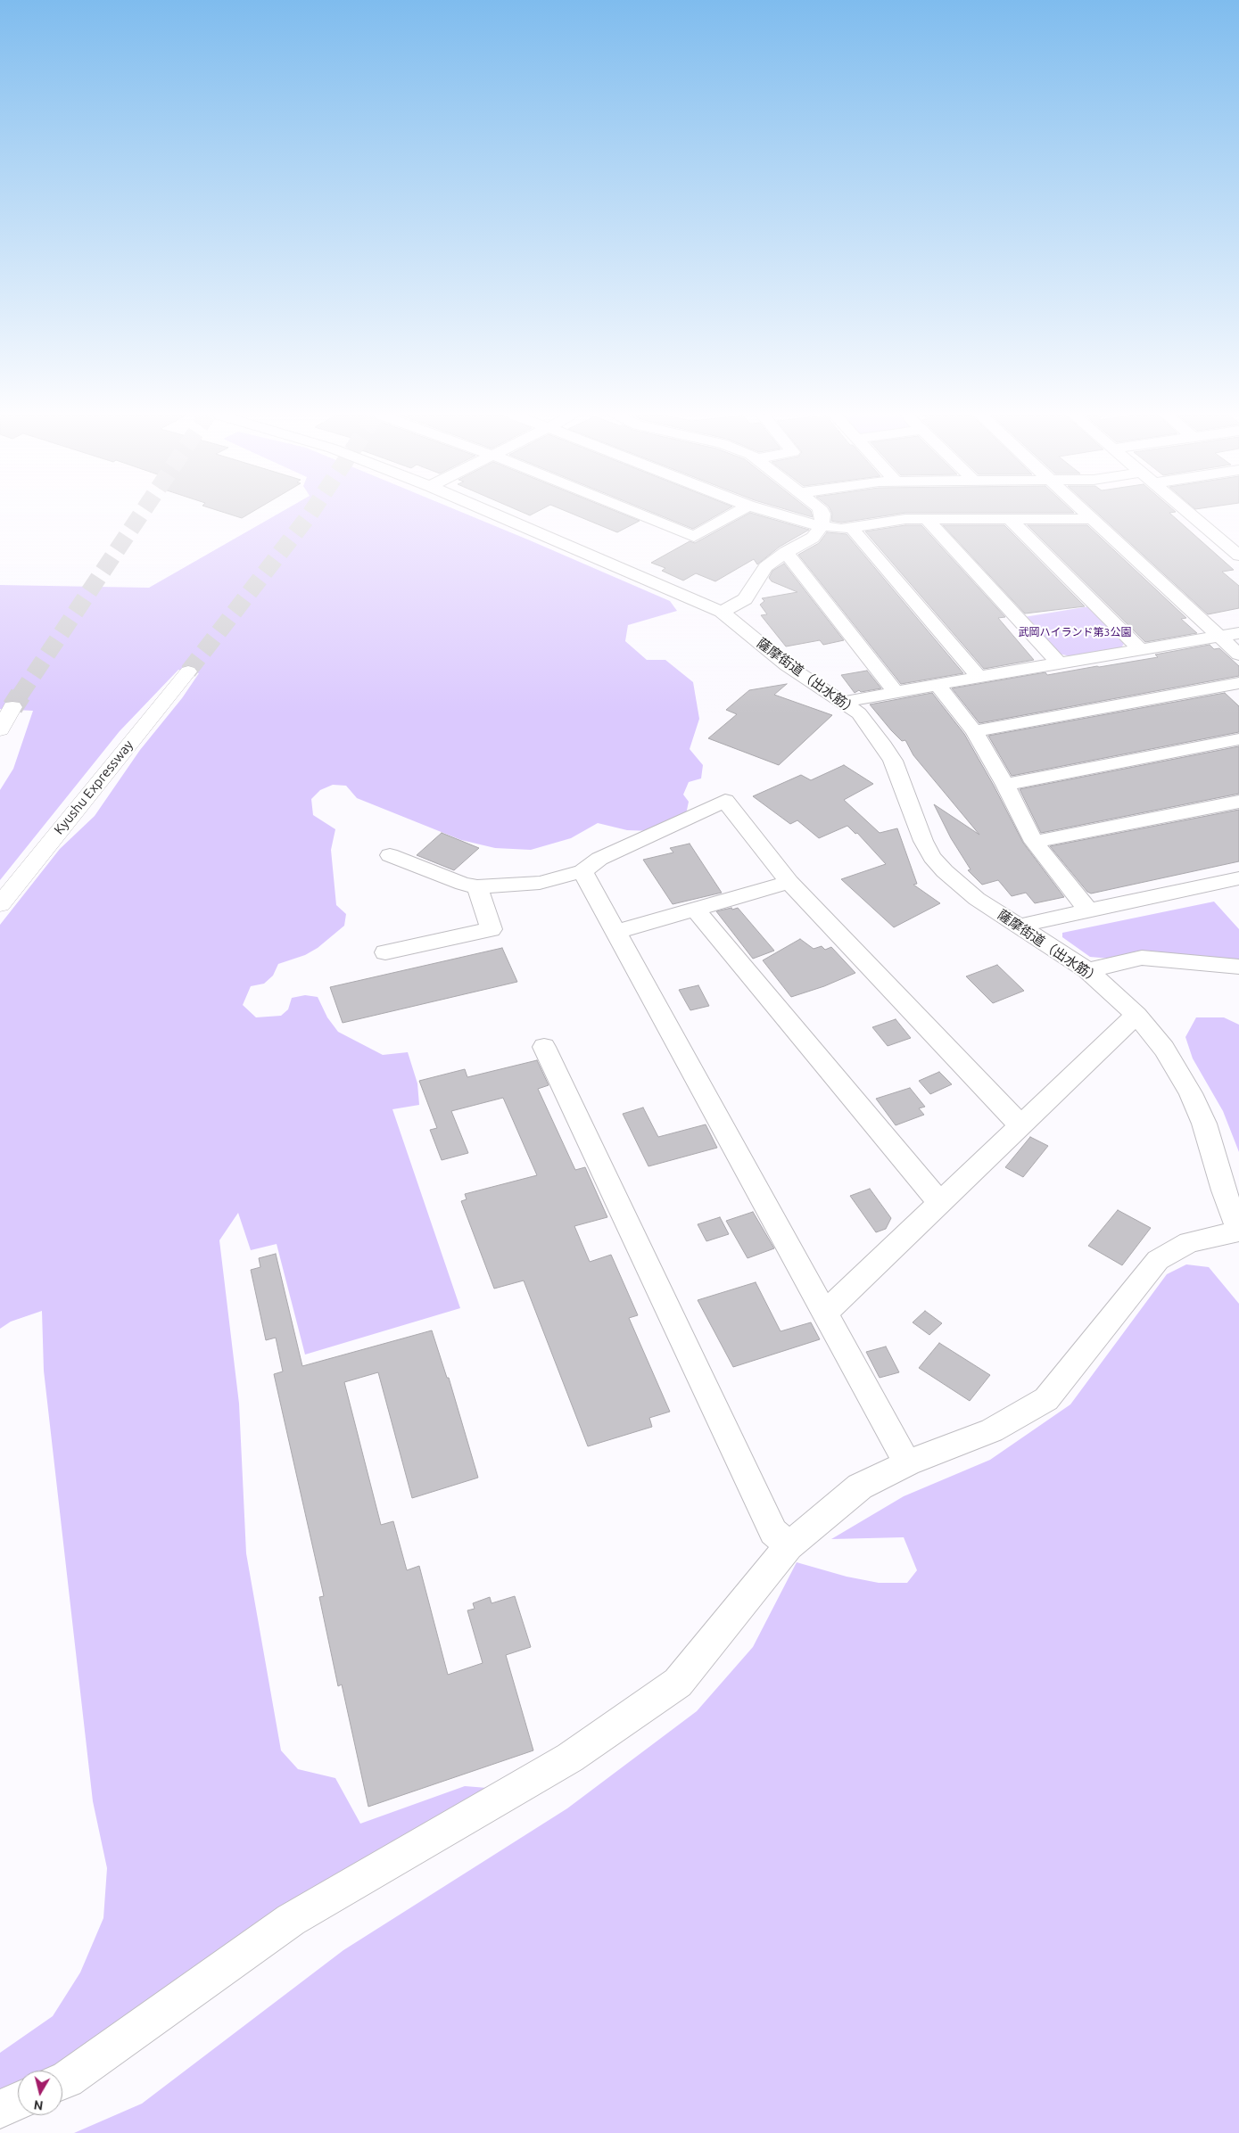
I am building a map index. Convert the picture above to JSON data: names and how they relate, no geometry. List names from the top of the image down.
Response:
{
  "streets": {
    "highway": ["Kyushu Expressway"],
    "street": ["薩摩街道（出水筋）"]
  },
  "parks": ["武岡ハイランド第3公園"],
  "north": "bottom"
}
